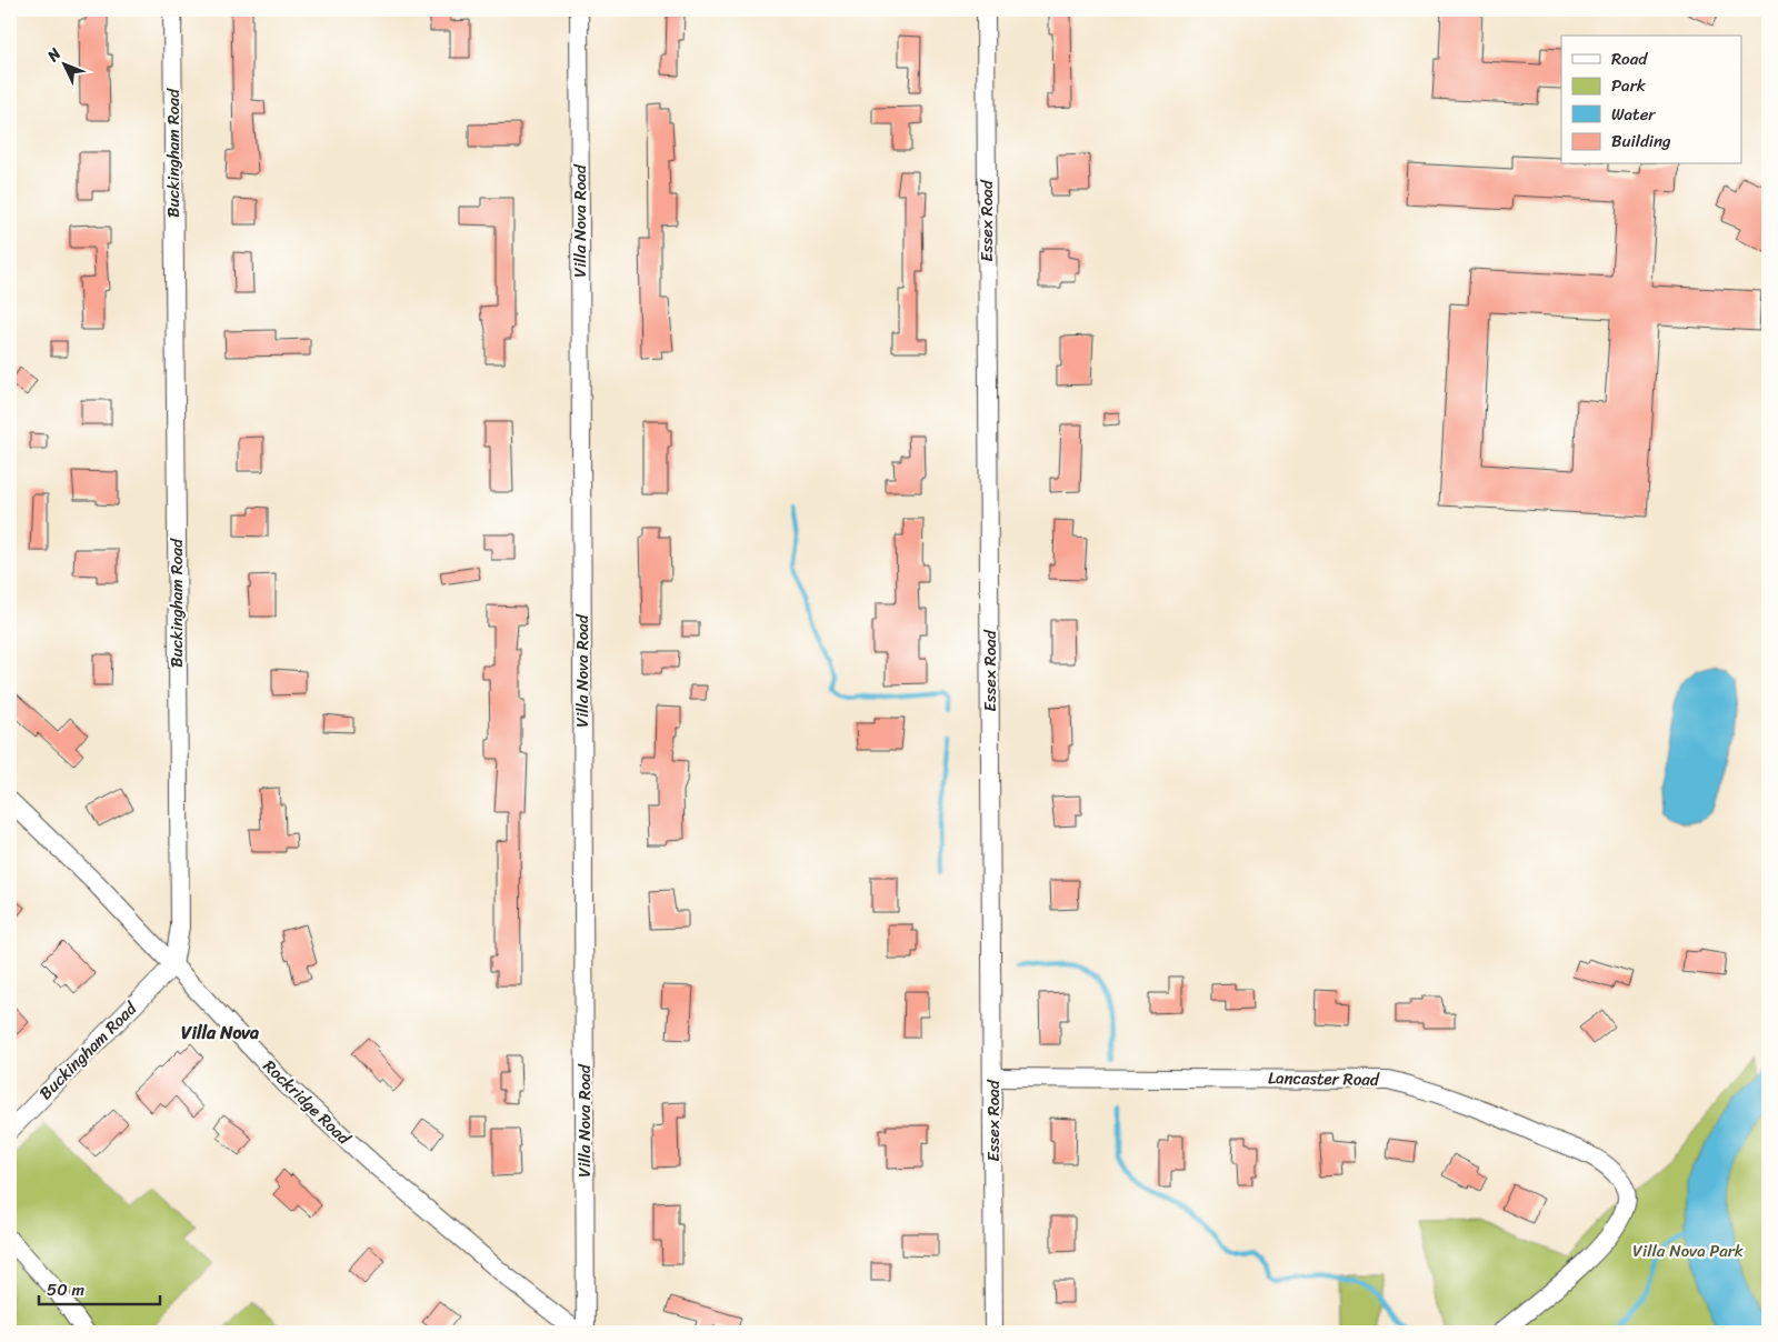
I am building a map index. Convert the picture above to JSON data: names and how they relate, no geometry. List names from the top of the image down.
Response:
{
  "streets": {
    "street": [
      "Buckingham Road",
      "Villa Nova Road",
      "Essex Road",
      "Lancaster Road",
      "Rockridge Road"
    ]
  },
  "crossings": [
    ["Buckingham Road", "Rockridge Road"],
    ["Essex Road", "Lancaster Road"]
  ],
  "districts": ["Villa Nova"],
  "parks": ["Villa Nova Park"],
  "legend": [
    "Road",
    "Park",
    "Water",
    "Building"
  ],
  "scale_bar": "50 m",
  "north": "top left"
}
